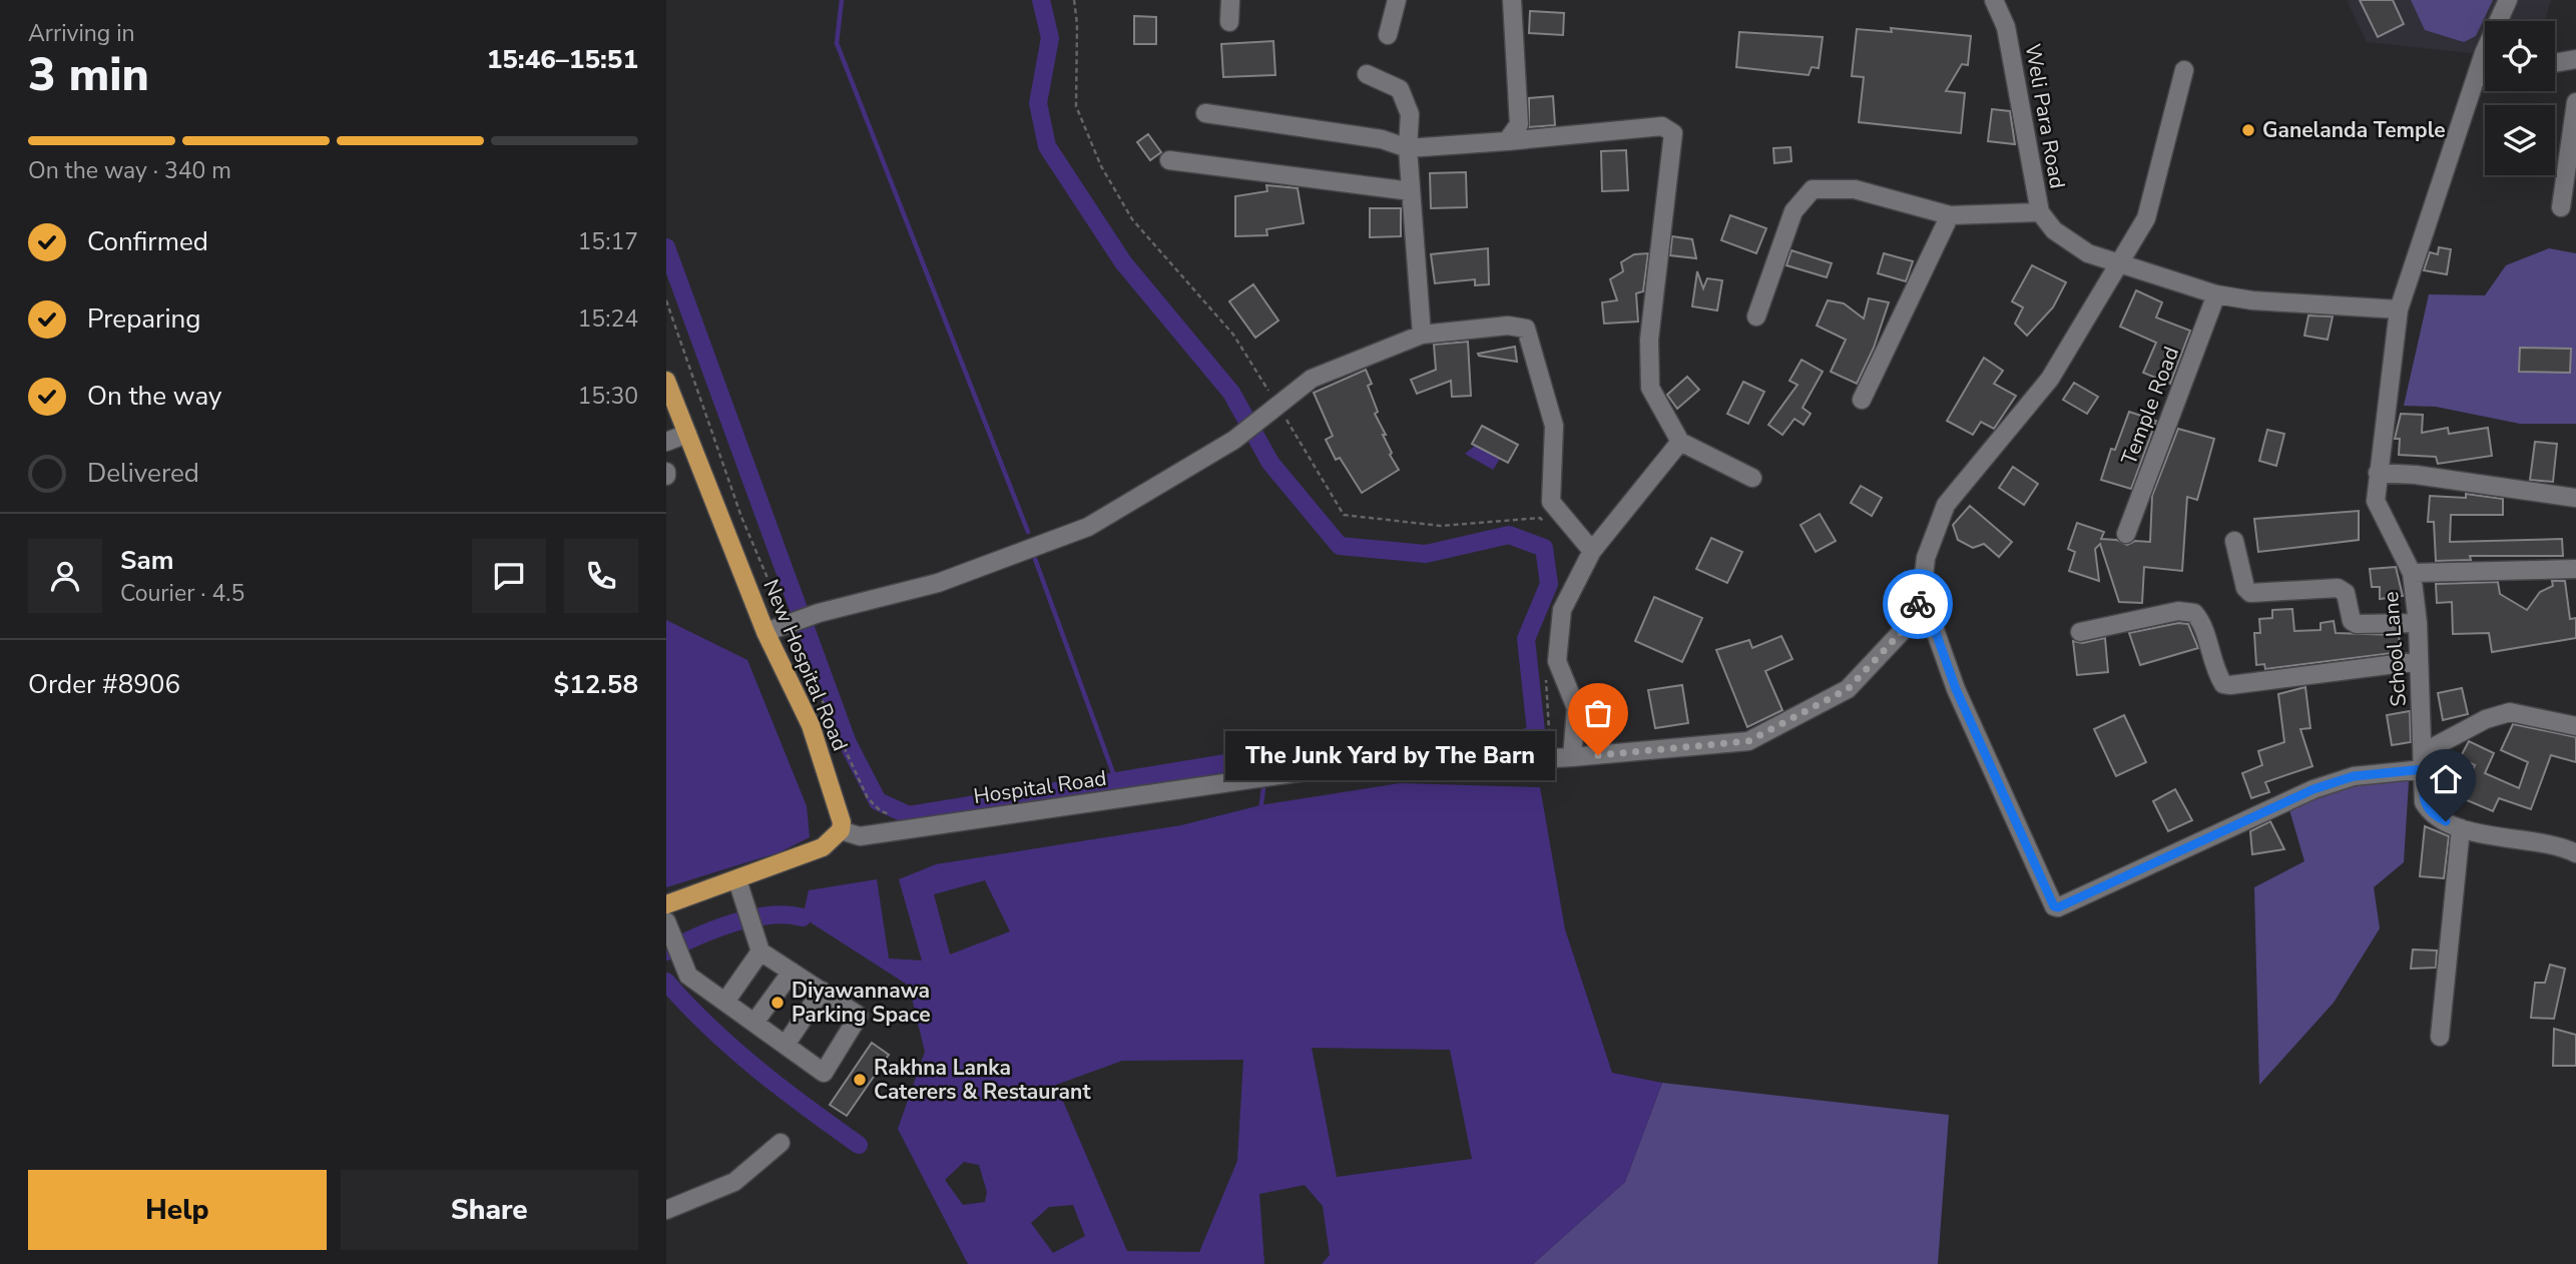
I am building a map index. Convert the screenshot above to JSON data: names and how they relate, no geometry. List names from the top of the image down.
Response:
{
  "streets": {
    "main road": ["New Hospital Road"],
    "street": [
      "Weli Para Road",
      "Temple Road",
      "School Lane",
      "Hospital Road"
    ]
  },
  "crossings": [
    ["Weli Para Road", "Temple Road"],
    ["New Hospital Road", "Hospital Road"]
  ],
  "places": [
    "Ganelanda Temple",
    "The Junk Yard by The Barn",
    "Diyawannawa Parking Space",
    "Rakhna Lanka Caterers & Restaurant"
  ],
  "page": {
    "heading": ["3 min", "Arriving in", "15:46–15:51"],
    "panel": [
      "Sam",
      "Courier · 4.5",
      "Order #8906",
      "$12.58"
    ],
    "bar": "On the way · 340 m",
    "list": [
      ["Confirmed", "15:17"],
      ["Preparing", "15:24"],
      ["On the way", "15:30"],
      "Delivered"
    ],
    "bubble": "The Junk Yard by The Barn",
    "buttons": ["Help", "Share"]
  }
}
